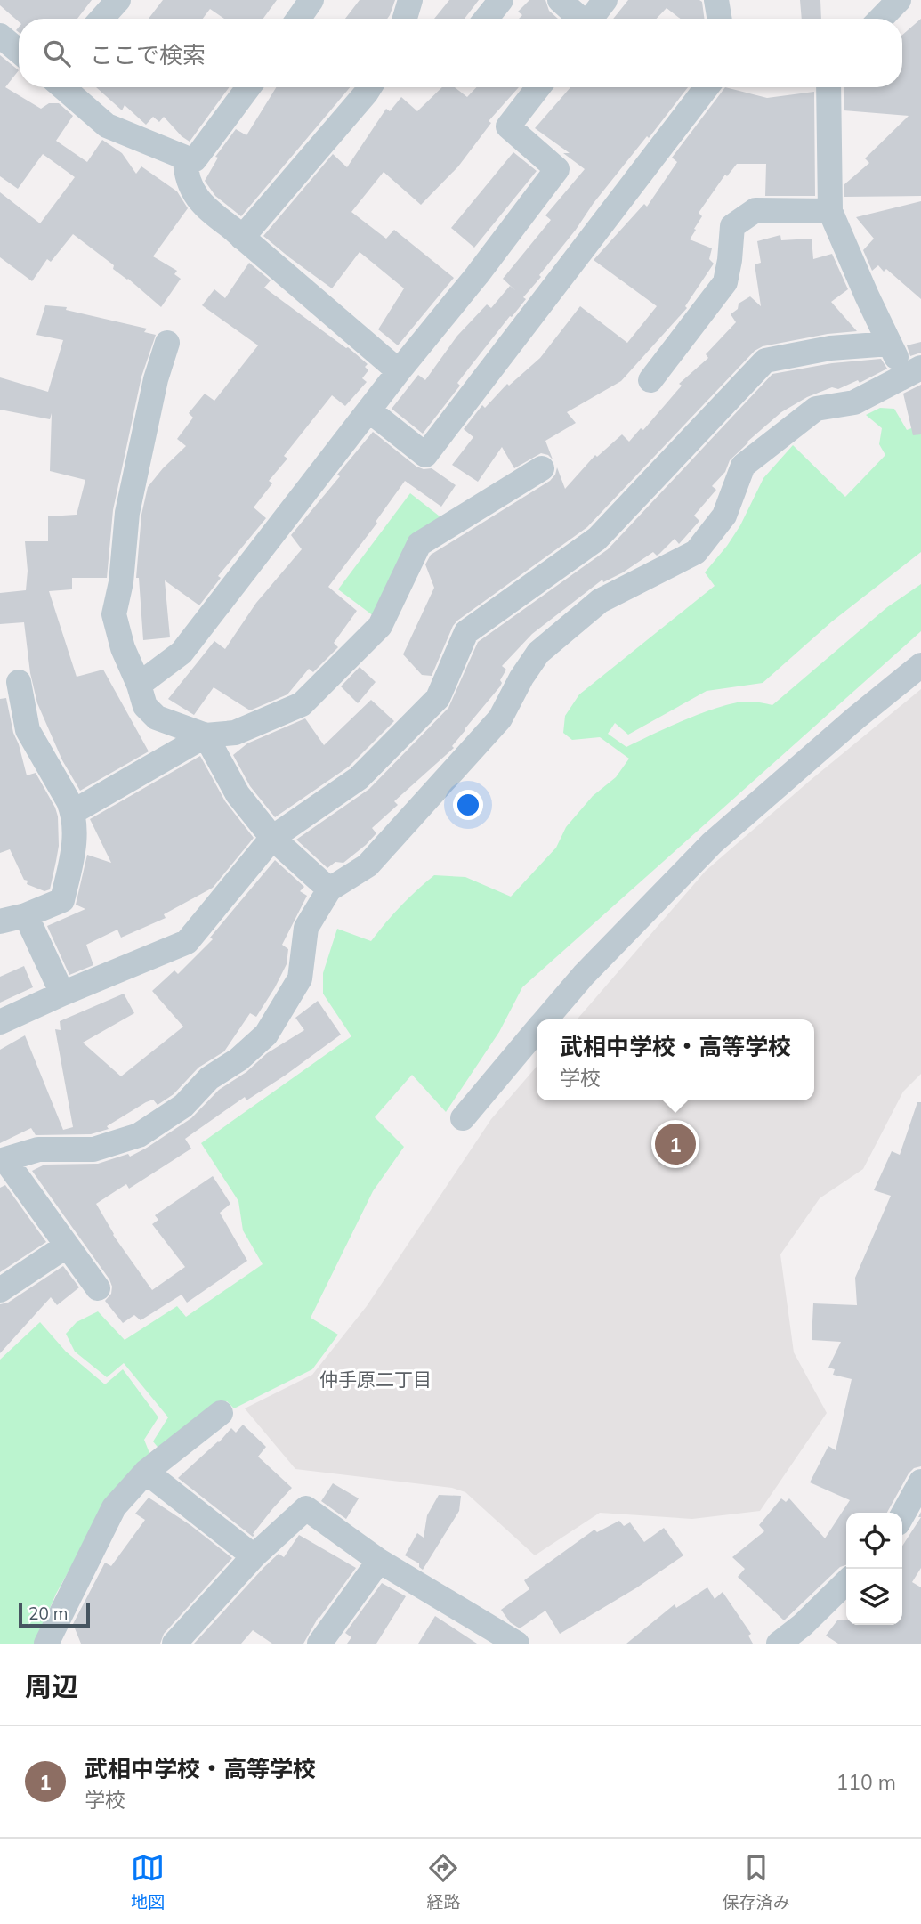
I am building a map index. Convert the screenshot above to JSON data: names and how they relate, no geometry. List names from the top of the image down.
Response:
{
  "districts": ["仲手原二丁目"],
  "scale_bar": "20 m",
  "page": {
    "search": "ここで検索",
    "popup": ["武相中学校・高等学校", "学校"],
    "pins": "1",
    "scale": "20 m",
    "heading": "周辺",
    "list": [
      {
        "mark": "1",
        "name": "武相中学校・高等学校",
        "note": "学校",
        "value": "110 m"
      }
    ],
    "nav": ["地図", "経路", "保存済み"]
  }
}
